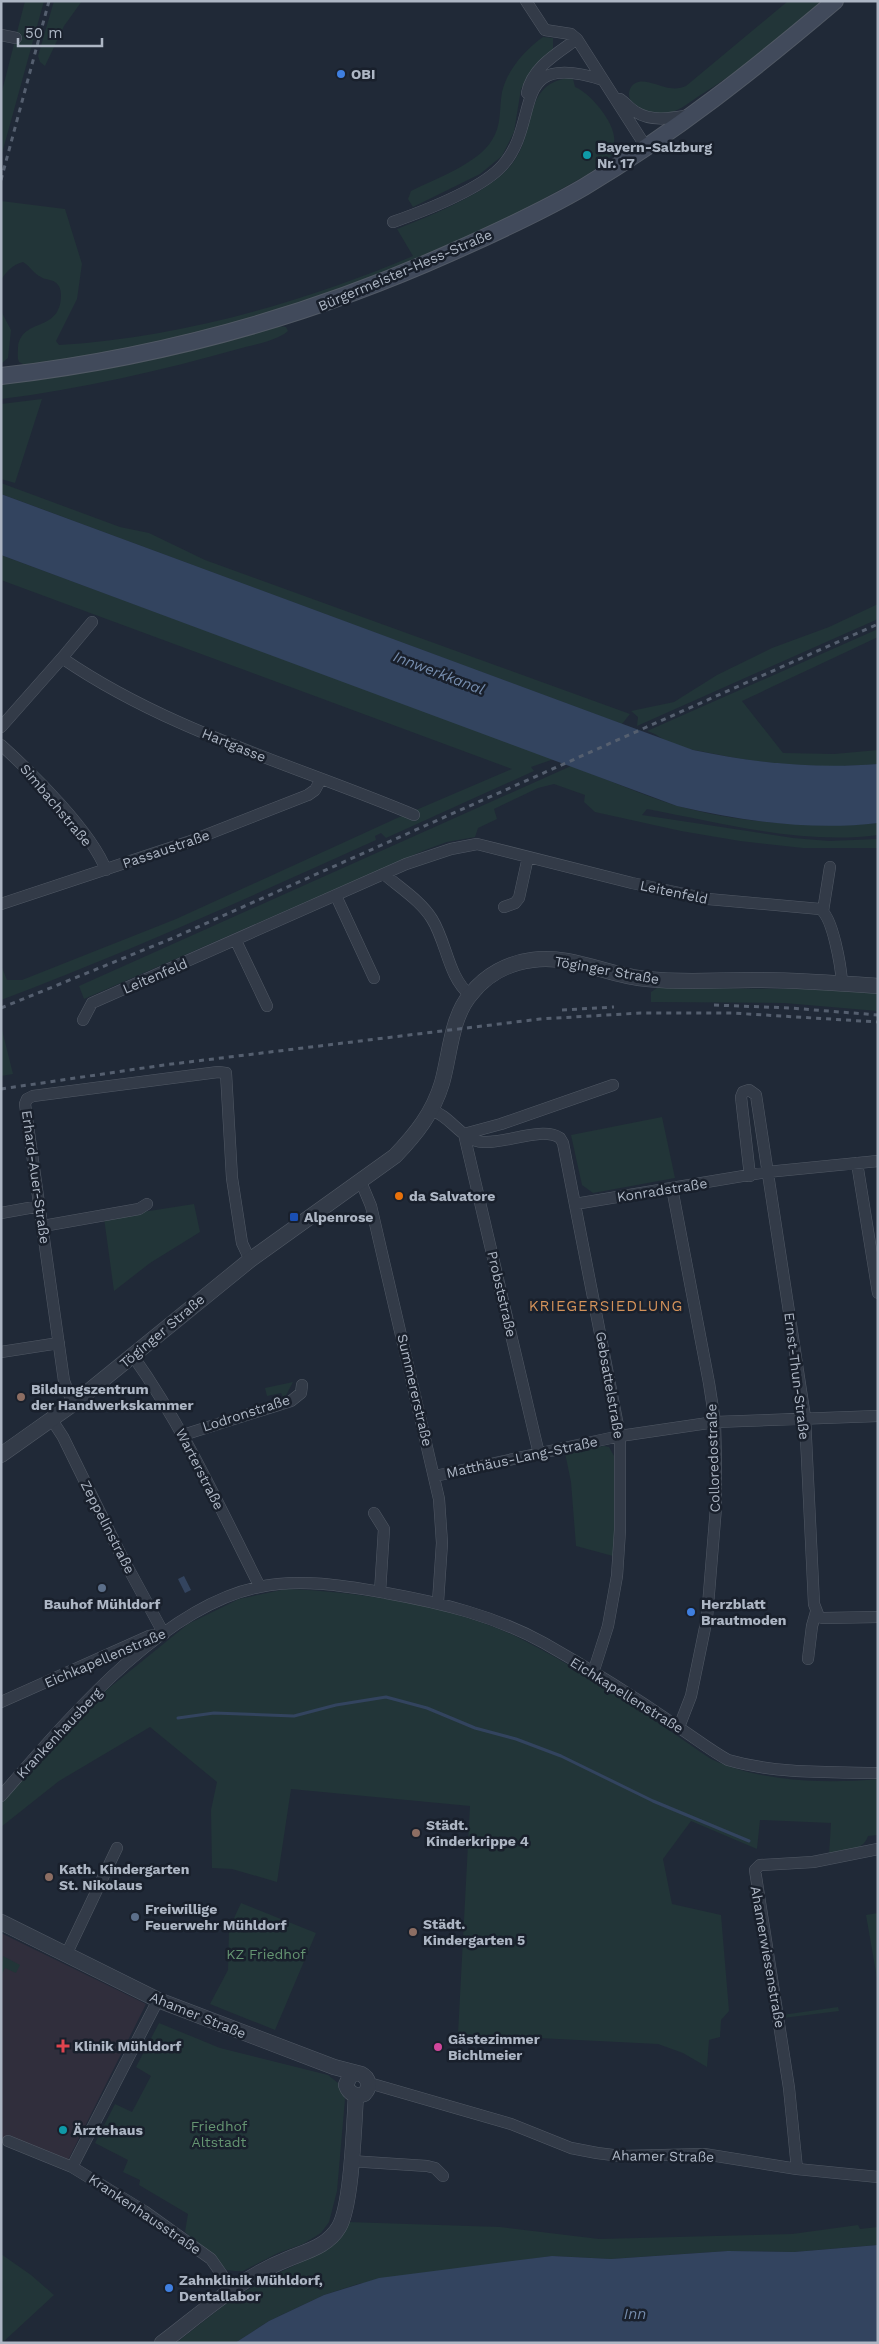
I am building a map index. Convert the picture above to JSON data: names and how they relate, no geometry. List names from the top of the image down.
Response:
{
  "streets": {
    "main road": ["Bürgermeister-Hess-Straße"],
    "street": [
      "Hartgasse",
      "Simbachstraße",
      "Passaustraße",
      "Leitenfeld",
      "Töginger Straße",
      "Erhard-Auer-Straße",
      "Konradstraße",
      "Probststraße",
      "Ernst-Thun-Straße",
      "Gebsattelstraße",
      "Summererstraße",
      "Lodronstraße",
      "Matthäus-Lang-Straße",
      "Colloredostraße",
      "Warterstraße",
      "Zeppelinstraße",
      "Eichkapellenstraße",
      "Krankenhausberg",
      "Ahamerwiesenstraße",
      "Ahamer Straße",
      "Krankenhausstraße"
    ]
  },
  "crossings": [
    ["Hartgasse", "Passaustraße"],
    ["Simbachstraße", "Passaustraße"],
    ["Töginger Straße", "Erhard-Auer-Straße"],
    ["Töginger Straße", "Summererstraße"],
    ["Töginger Straße", "Warterstraße"],
    ["Töginger Straße", "Zeppelinstraße"],
    ["Konradstraße", "Ernst-Thun-Straße"],
    ["Konradstraße", "Gebsattelstraße"],
    ["Konradstraße", "Colloredostraße"],
    ["Probststraße", "Gebsattelstraße"],
    ["Probststraße", "Matthäus-Lang-Straße"],
    ["Ernst-Thun-Straße", "Matthäus-Lang-Straße"],
    ["Gebsattelstraße", "Matthäus-Lang-Straße"],
    ["Gebsattelstraße", "Eichkapellenstraße"],
    ["Summererstraße", "Matthäus-Lang-Straße"],
    ["Summererstraße", "Eichkapellenstraße"],
    ["Lodronstraße", "Warterstraße"],
    ["Matthäus-Lang-Straße", "Colloredostraße"],
    ["Colloredostraße", "Eichkapellenstraße"],
    ["Warterstraße", "Eichkapellenstraße"],
    ["Zeppelinstraße", "Eichkapellenstraße"],
    ["Zeppelinstraße", "Krankenhausberg"],
    ["Eichkapellenstraße", "Krankenhausberg"],
    ["Ahamerwiesenstraße", "Ahamer Straße"]
  ],
  "districts": ["KRIEGERSIEDLUNG"],
  "water": ["Innwerkkanal", "Inn"],
  "parks": ["KZ Friedhof", "Friedhof Altstadt"],
  "places": {
    "other": [
      "OBI",
      "Bayern-Salzburg Nr. 17",
      "da Salvatore",
      "Bildungszentrum der Handwerkskammer",
      "Bauhof Mühldorf",
      "Herzblatt Brautmoden",
      "Städt. Kinderkrippe 4",
      "Kath. Kindergarten St. Nikolaus",
      "Freiwillige Feuerwehr Mühldorf",
      "Städt. Kindergarten 5",
      "Gästezimmer Bichlmeier",
      "Ärztehaus",
      "Zahnklinik Mühldorf, Dentallabor"
    ],
    "transit": ["Alpenrose"],
    "health": ["Klinik Mühldorf"]
  },
  "scale_bar": "50 m"
}
